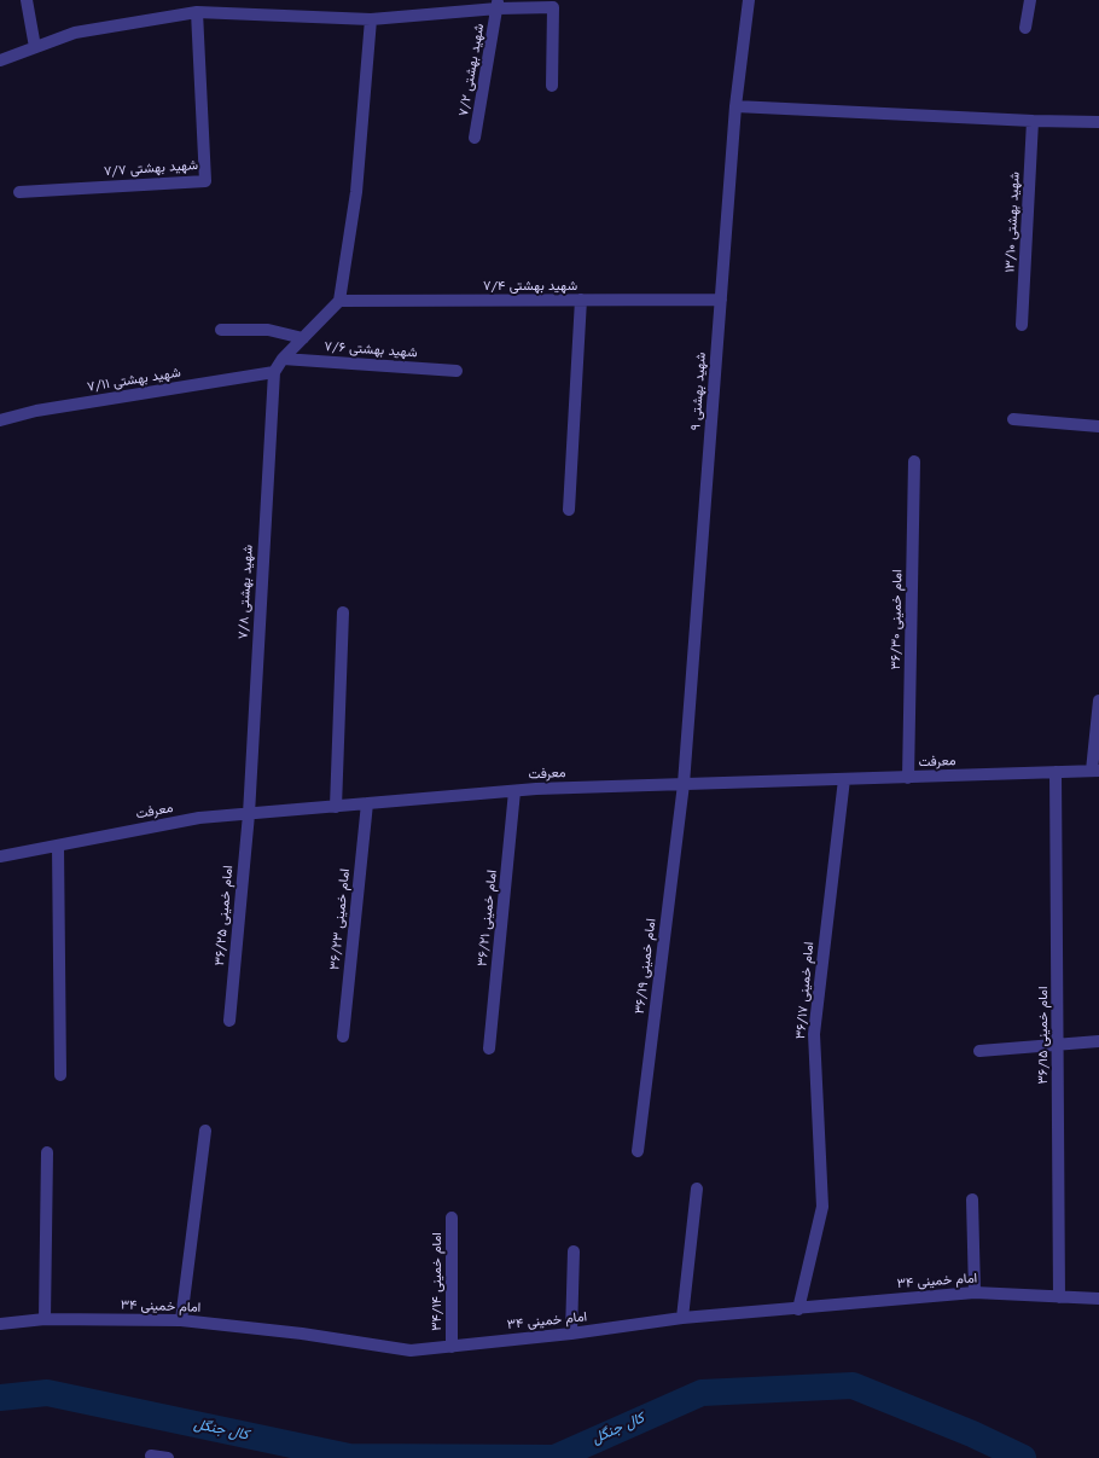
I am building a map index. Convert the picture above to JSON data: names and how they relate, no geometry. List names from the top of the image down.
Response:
{
  "streets": {
    "street": [
      "شهید بهشتی ۷/۲",
      "شهید بهشتی ۷/۷",
      "شهید بهشتی ۱۳/۱۰",
      "شهید بهشتی ۷/۴",
      "شهید بهشتی ۷/۶",
      "شهید بهشتی ۷/۱۱",
      "شهید بهشتی ۹",
      "شهید بهشتی ۷/۸",
      "امام خمینی ۳۶/۳۰",
      "معرفت",
      "امام خمینی ۳۶/۲۵",
      "امام خمینی ۳۶/۲۱",
      "امام خمینی ۳۶/۲۳",
      "امام خمینی ۳۶/۱۹",
      "امام خمینی ۳۶/۱۷",
      "امام خمینی ۳۶/۱۵",
      "امام خمینی ۳۴/۱۴",
      "امام خمینی ۳۴"
    ]
  },
  "crossings": [
    ["شهید بهشتی ۷/۴", "شهید بهشتی ۹"],
    ["شهید بهشتی ۷/۱۱", "شهید بهشتی ۷/۸"],
    ["شهید بهشتی ۹", "معرفت"],
    ["شهید بهشتی ۹", "امام خمینی ۳۶/۱۹"],
    ["شهید بهشتی ۷/۸", "معرفت"],
    ["شهید بهشتی ۷/۸", "امام خمینی ۳۶/۲۵"],
    ["امام خمینی ۳۶/۳۰", "معرفت"],
    ["معرفت", "امام خمینی ۳۶/۲۵"],
    ["معرفت", "امام خمینی ۳۶/۲۱"],
    ["معرفت", "امام خمینی ۳۶/۲۳"],
    ["معرفت", "امام خمینی ۳۶/۱۹"],
    ["معرفت", "امام خمینی ۳۶/۱۷"],
    ["معرفت", "امام خمینی ۳۶/۱۵"],
    ["امام خمینی ۳۶/۱۷", "امام خمینی ۳۴"],
    ["امام خمینی ۳۶/۱۵", "امام خمینی ۳۴"],
    ["امام خمینی ۳۴/۱۴", "امام خمینی ۳۴"]
  ],
  "water": ["کال جنگل"]
}
